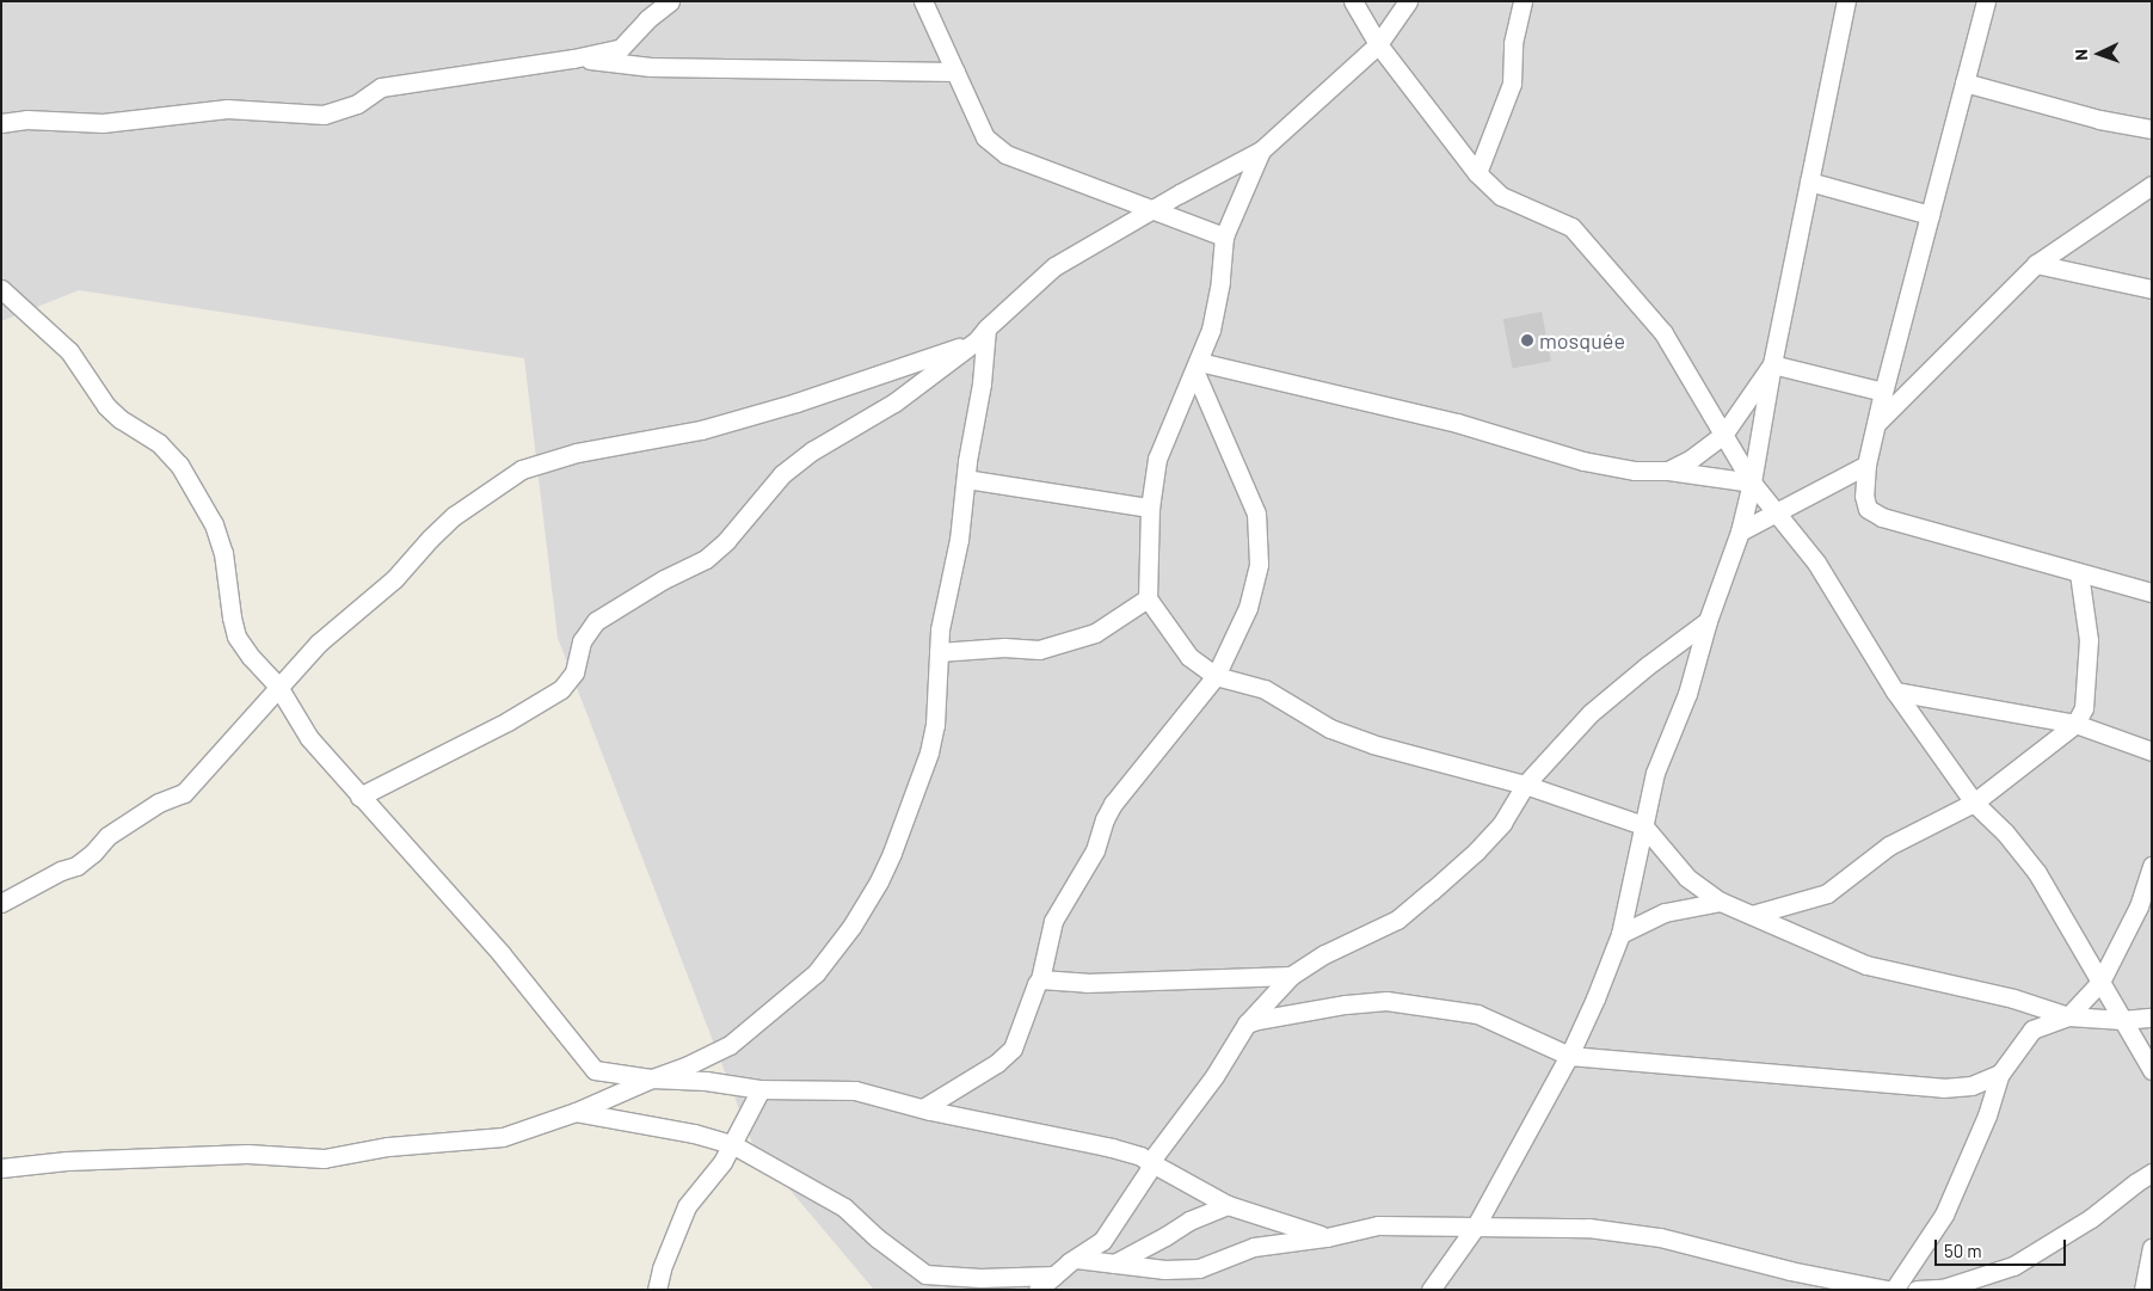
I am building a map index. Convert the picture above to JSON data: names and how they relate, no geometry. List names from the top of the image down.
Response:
{
  "places": ["mosquée"],
  "scale_bar": "50 m",
  "north": "left"
}
